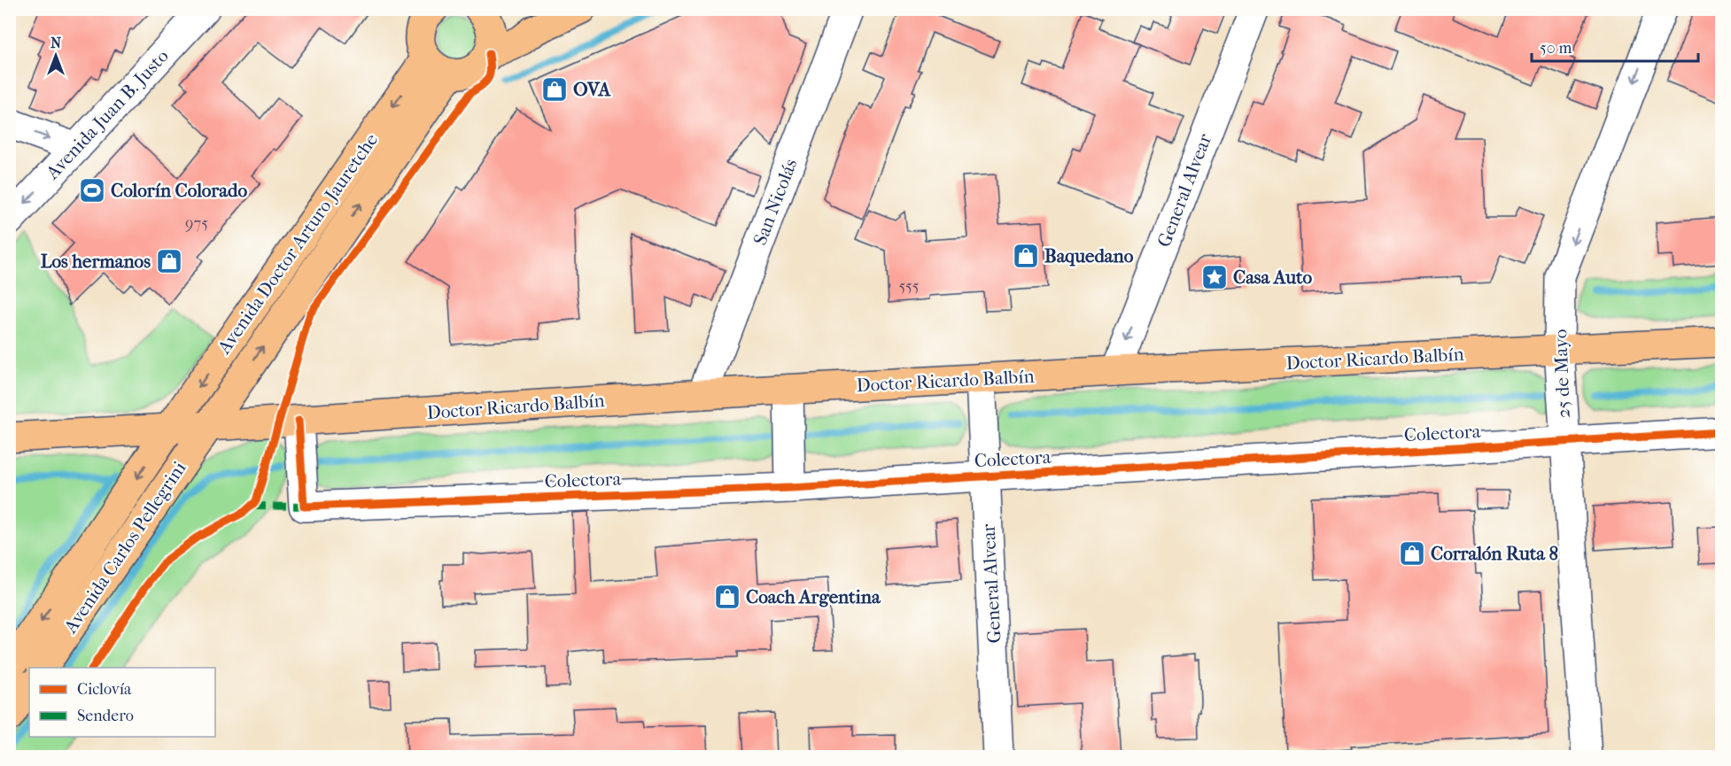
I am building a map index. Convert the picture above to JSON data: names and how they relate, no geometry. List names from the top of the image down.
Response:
{
  "streets": {
    "main road": ["Avenida Doctor Arturo Jauretche", "Doctor Ricardo Balbín", "Avenida Carlos Pellegrini"],
    "street": [
      "Avenida Juan B. Justo",
      "General Alvear",
      "San Nicolás",
      "25 de Mayo",
      "Colectora"
    ]
  },
  "crossings": [
    ["General Alvear", "Doctor Ricardo Balbín"],
    ["General Alvear", "Colectora"],
    ["San Nicolás", "Doctor Ricardo Balbín"],
    ["Avenida Doctor Arturo Jauretche", "Doctor Ricardo Balbín"],
    ["Avenida Doctor Arturo Jauretche", "Avenida Carlos Pellegrini"],
    ["Doctor Ricardo Balbín", "25 de Mayo"],
    ["Doctor Ricardo Balbín", "Colectora"],
    ["Doctor Ricardo Balbín", "Avenida Carlos Pellegrini"],
    ["25 de Mayo", "Colectora"]
  ],
  "one_way": ["General Alvear", "25 de Mayo"],
  "places": {
    "shop": [
      "OVA",
      "Baquedano",
      "Los hermanos",
      "Corralón Ruta 8",
      "Coach Argentina"
    ],
    "sports": ["Colorín Colorado"],
    "place": ["Casa Auto"]
  },
  "house_numbers": ["975", "555"],
  "legend": ["Ciclovía", "Sendero"],
  "scale_bar": "50 m",
  "north": "top"
}
